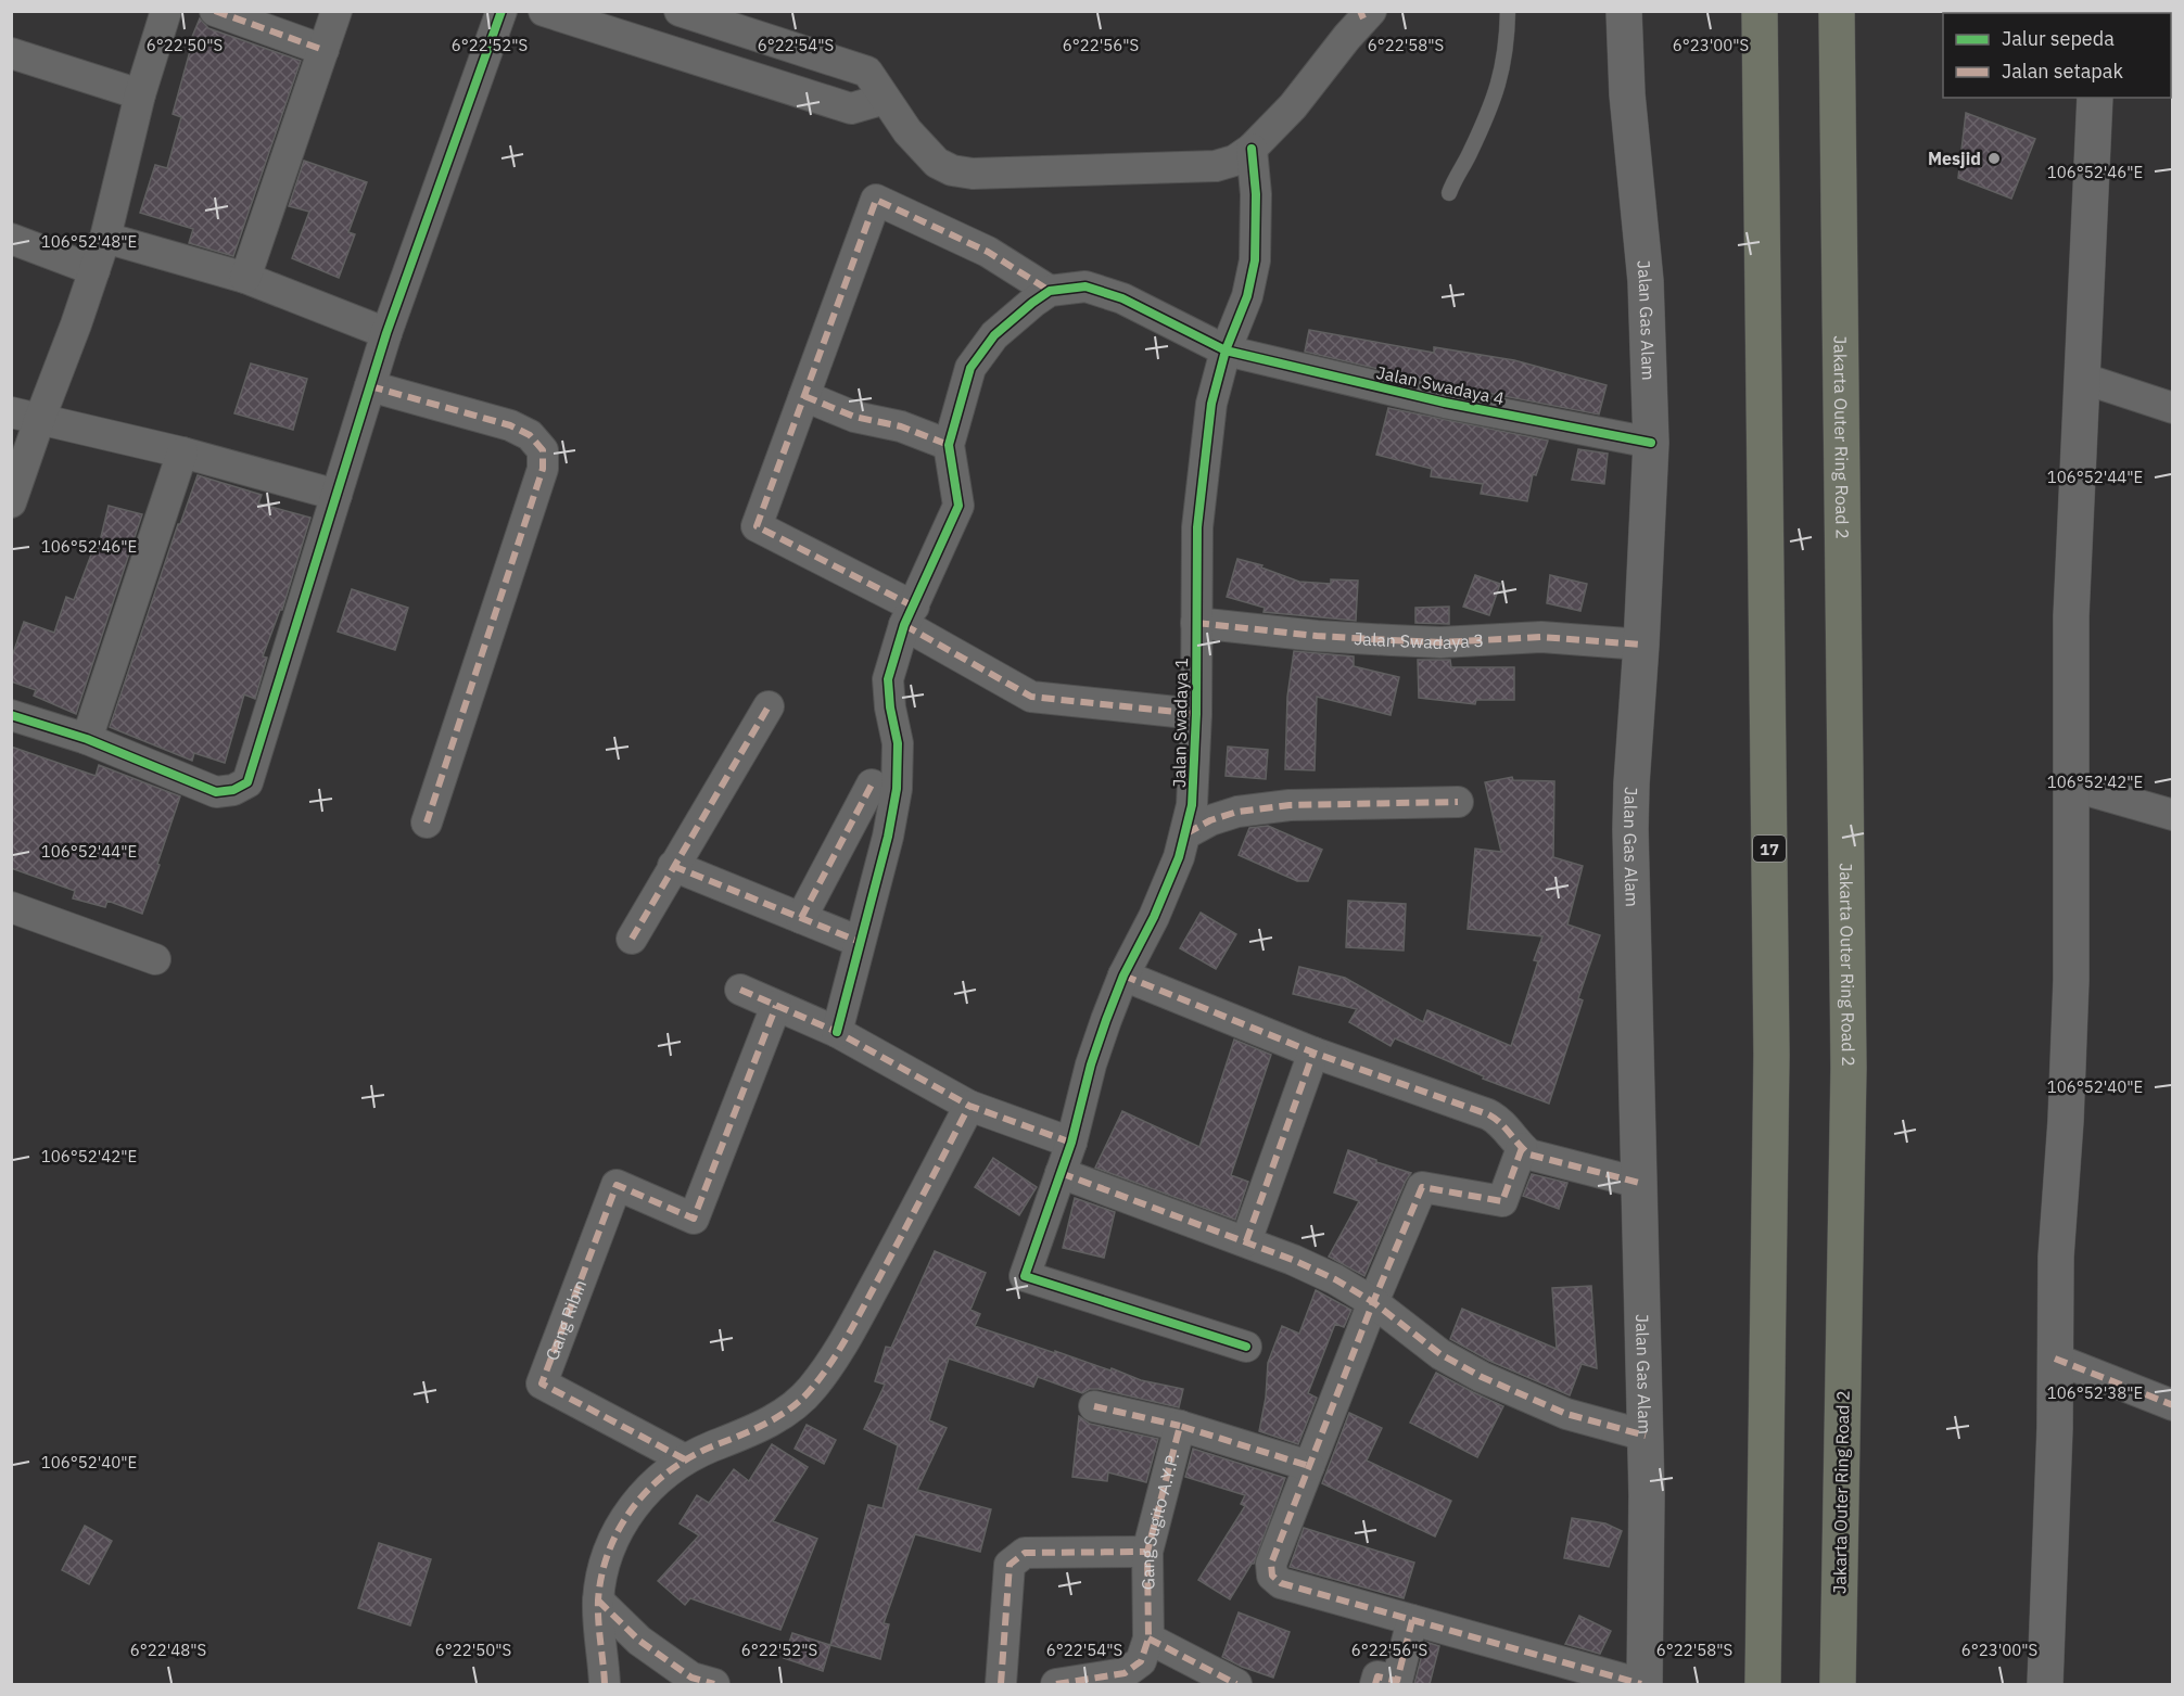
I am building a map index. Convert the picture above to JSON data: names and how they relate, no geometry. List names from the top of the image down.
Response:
{
  "streets": {
    "highway": ["Jakarta Outer Ring Road 2", "17"],
    "main road": ["Jalan Gas Alam"],
    "street": [
      "Jalan Swadaya 4",
      "Jalan Swadaya 3",
      "Jalan Swadaya 1",
      "Gang Ribin",
      "Gang Sugito A.Y.P."
    ]
  },
  "crossings": [
    ["Jalan Gas Alam", "Jalan Swadaya 4"],
    ["Jalan Gas Alam", "Jalan Swadaya 3"],
    ["Jalan Swadaya 4", "Jalan Swadaya 1"],
    ["Jalan Swadaya 3", "Jalan Swadaya 1"]
  ],
  "places": ["Mesjid"],
  "legend": ["Jalur sepeda", "Jalan setapak"],
  "coordinates": [
    "6°22'50\"S",
    "6°22'52\"S",
    "6°22'54\"S",
    "6°22'56\"S",
    "6°22'58\"S",
    "6°23'00\"S",
    "106°52'46\"E",
    "106°52'48\"E",
    "106°52'44\"E",
    "106°52'42\"E",
    "106°52'40\"E",
    "106°52'38\"E",
    "6°22'48\"S"
  ]
}
